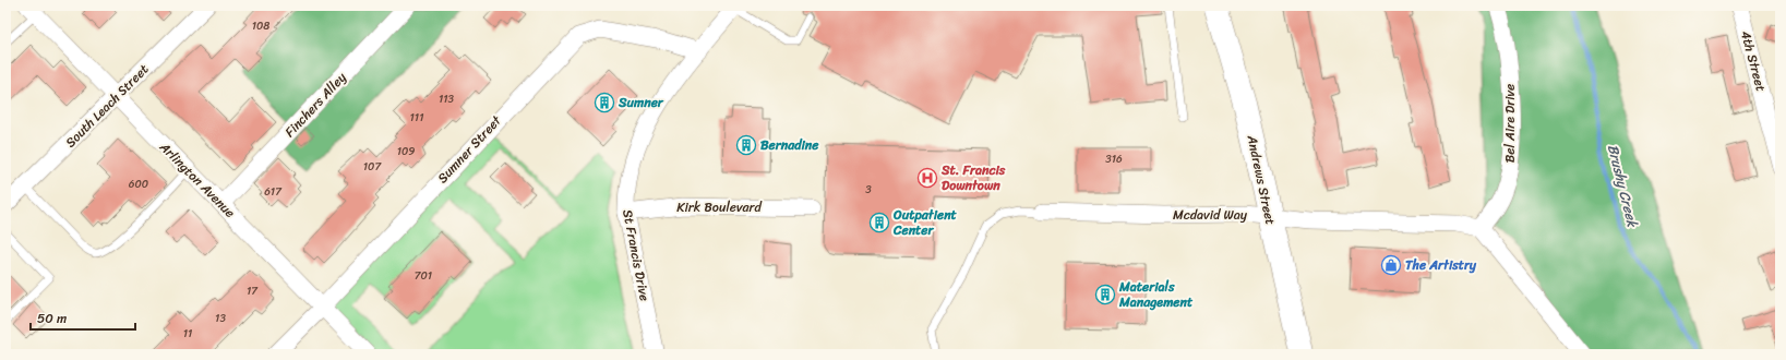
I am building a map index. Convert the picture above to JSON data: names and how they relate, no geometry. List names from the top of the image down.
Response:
{
  "streets": {
    "street": [
      "4th Street",
      "Finchers Alley",
      "South Leach Street",
      "Bel Aire Drive",
      "Sumner Street",
      "Arlington Avenue",
      "Andrews Street",
      "Kirk Boulevard",
      "Mcdavid Way",
      "St Francis Drive"
    ]
  },
  "crossings": [
    ["Finchers Alley", "Arlington Avenue"],
    ["South Leach Street", "Arlington Avenue"],
    ["Bel Aire Drive", "Mcdavid Way"],
    ["Sumner Street", "Arlington Avenue"],
    ["Sumner Street", "St Francis Drive"],
    ["Andrews Street", "Mcdavid Way"],
    ["Kirk Boulevard", "St Francis Drive"]
  ],
  "water": ["Brushy Creek"],
  "places": {
    "building": [
      "Sumner",
      "Bernadine",
      "Outpatient Center",
      "Materials Management"
    ],
    "hospital": ["St. Francis Downtown"],
    "shop": ["The Artistry"]
  },
  "house_numbers": [
    "108",
    "113",
    "111",
    "109",
    "316",
    "107",
    "600",
    "3",
    "617",
    "701",
    "17",
    "13",
    "11"
  ],
  "scale_bar": "50 m"
}
